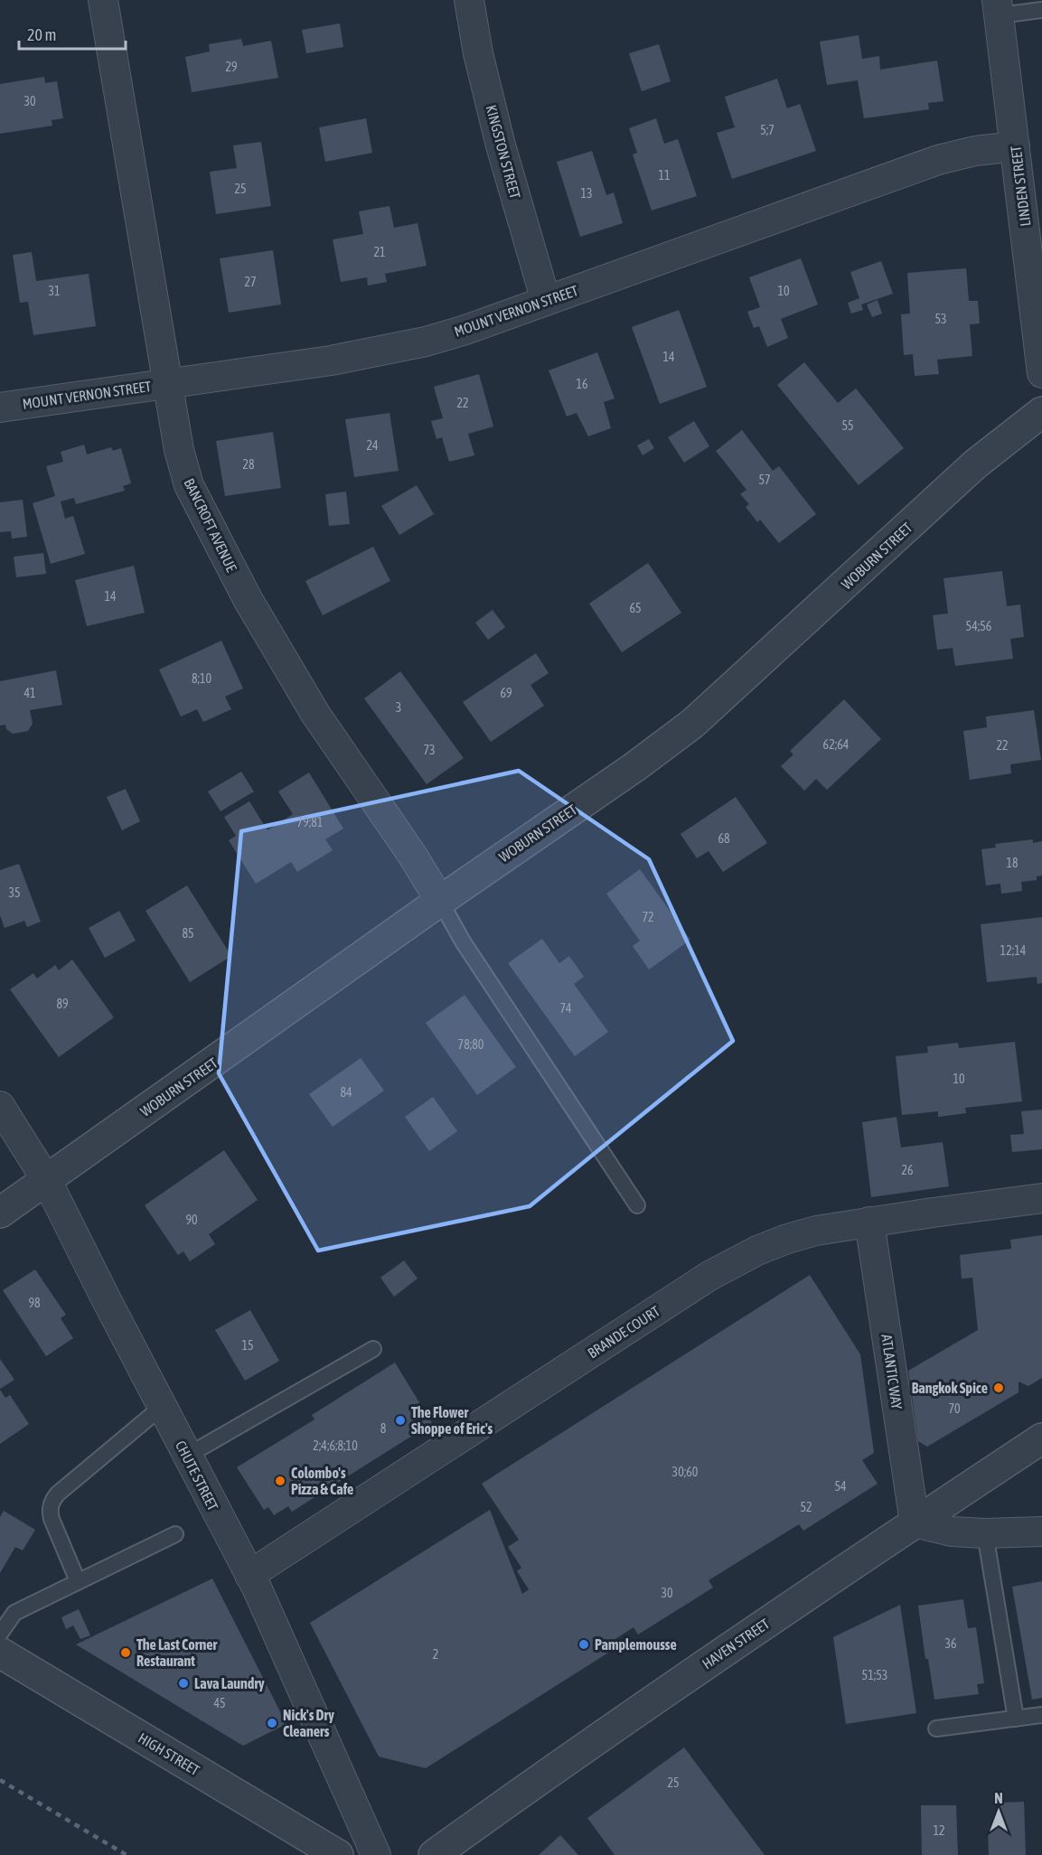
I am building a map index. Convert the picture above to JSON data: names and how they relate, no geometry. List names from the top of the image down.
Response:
{
  "streets": {
    "street": [
      "KINGSTON STREET",
      "LINDEN STREET",
      "MOUNT VERNON STREET",
      "BANCROFT AVENUE",
      "WOBURN STREET",
      "BRANDE COURT",
      "ATLANTIC WAY",
      "CHUTE STREET",
      "HAVEN STREET",
      "HIGH STREET"
    ]
  },
  "crossings": [
    ["KINGSTON STREET", "MOUNT VERNON STREET"],
    ["LINDEN STREET", "MOUNT VERNON STREET"],
    ["MOUNT VERNON STREET", "BANCROFT AVENUE"],
    ["BANCROFT AVENUE", "WOBURN STREET"],
    ["WOBURN STREET", "CHUTE STREET"],
    ["BRANDE COURT", "ATLANTIC WAY"],
    ["BRANDE COURT", "CHUTE STREET"],
    ["ATLANTIC WAY", "HAVEN STREET"]
  ],
  "places": [
    "Bangkok Spice",
    "The Flower Shoppe of Eric's",
    "Colombo's Pizza & Cafe",
    "Pamplemousse",
    "The Last Corner Restaurant",
    "Lava Laundry",
    "Nick's Dry Cleaners"
  ],
  "house_numbers": [
    "29",
    "30",
    "5;7",
    "11",
    "25",
    "13",
    "21",
    "27",
    "31",
    "10",
    "53",
    "14",
    "16",
    "22",
    "55",
    "24",
    "28",
    "57",
    "14",
    "65",
    "54;56",
    "8;10",
    "41",
    "69",
    "3",
    "62;64",
    "22",
    "73",
    "79;81",
    "68",
    "18",
    "35",
    "72",
    "85",
    "12;14",
    "89",
    "74",
    "78;80",
    "10",
    "84",
    "26",
    "90",
    "98",
    "15",
    "70",
    "8",
    "2;4;6;8;10",
    "30;60",
    "54",
    "52",
    "30",
    "36",
    "2",
    "51;53",
    "45",
    "25",
    "12"
  ],
  "scale_bar": "20 m",
  "north": "top"
}
